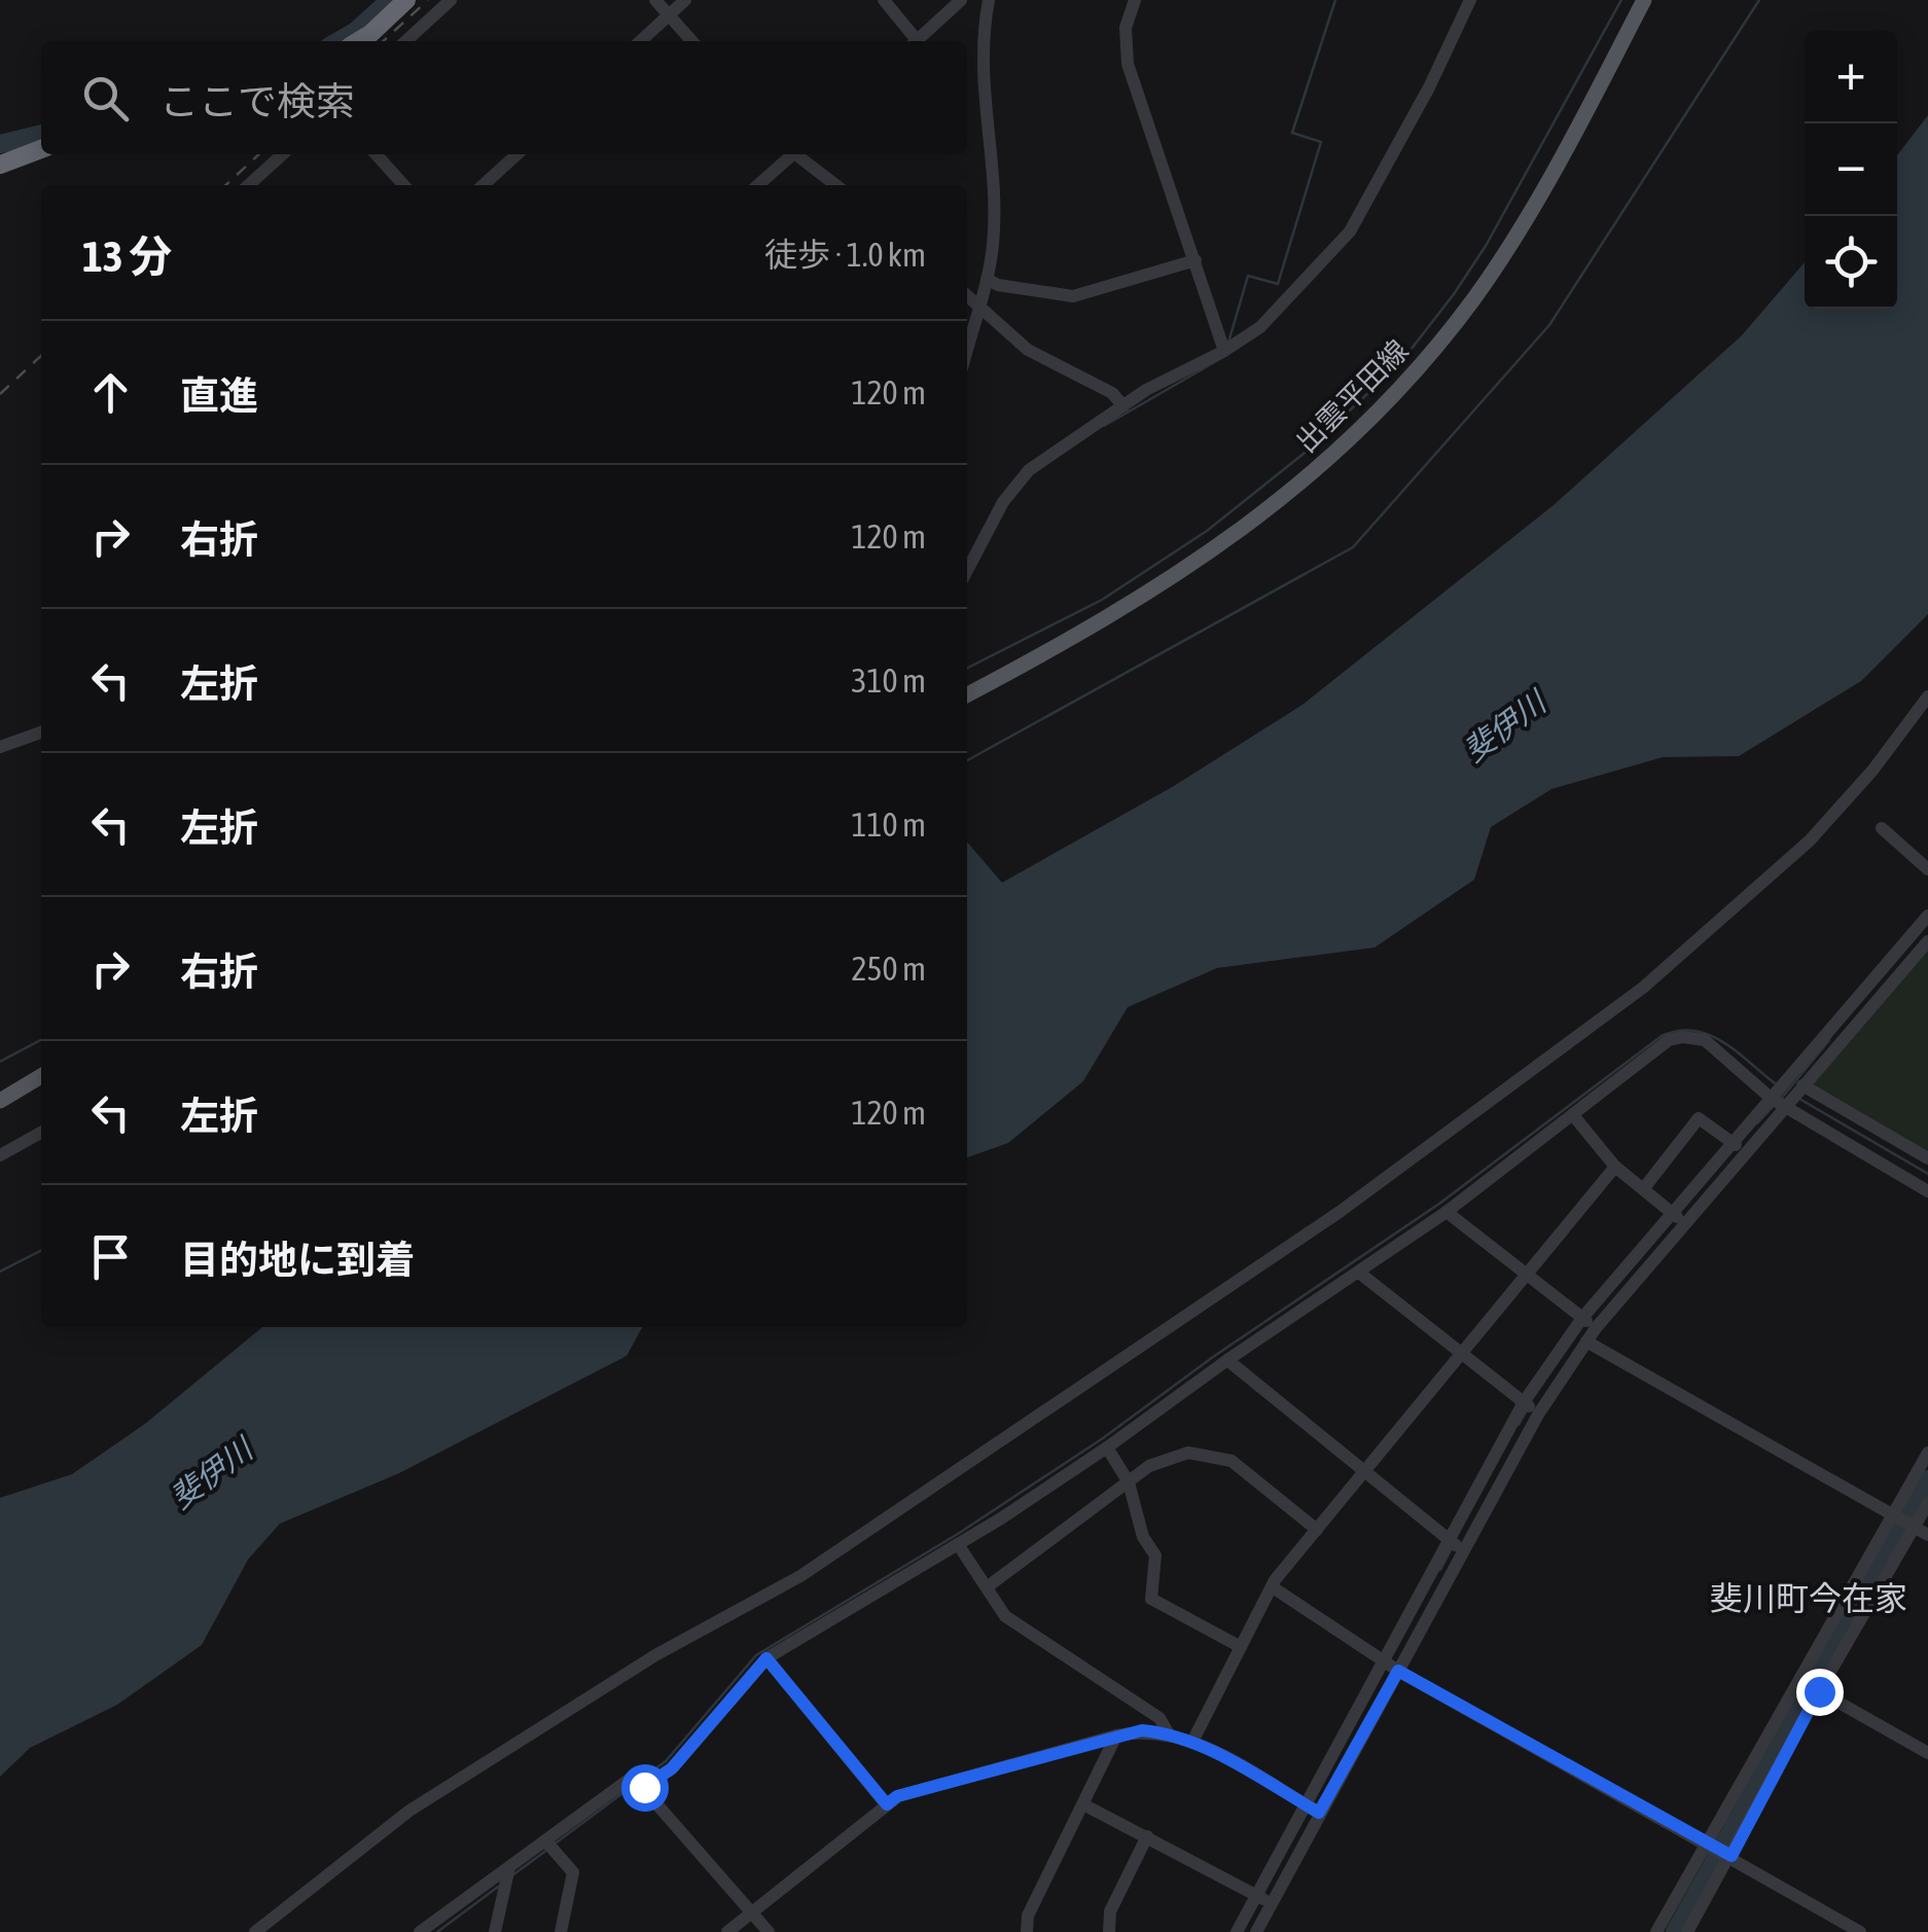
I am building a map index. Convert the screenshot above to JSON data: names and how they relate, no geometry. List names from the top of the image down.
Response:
{
  "streets": {
    "main road": ["出雲平田線"]
  },
  "districts": ["斐川町今在家"],
  "water": ["斐伊川"],
  "page": {
    "map_buttons": ["+", "−"],
    "search": "ここで検索",
    "heading": ["13 分", "徒歩 · 1.0 km"],
    "list": [
      ["直進", "120 m"],
      ["右折", "120 m"],
      ["左折", "310 m"],
      ["左折", "110 m"],
      ["右折", "250 m"],
      ["左折", "120 m"],
      "目的地に到着"
    ]
  }
}
